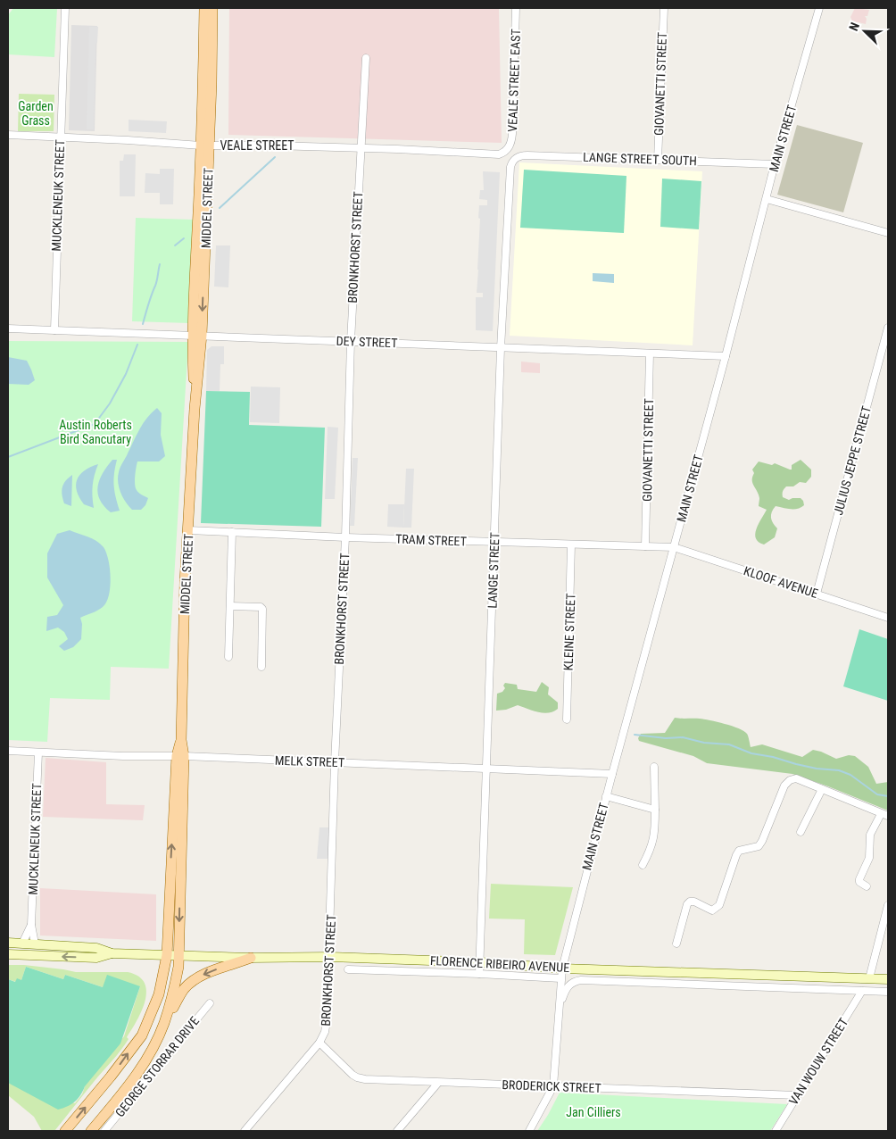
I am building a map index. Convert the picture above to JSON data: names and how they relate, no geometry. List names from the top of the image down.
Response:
{
  "streets": {
    "main road": ["MIDDEL STREET", "FLORENCE RIBEIRO AVENUE", "GEORGE STORRAR DRIVE"],
    "street": [
      "VEALE STREET EAST",
      "GIOVANETTI STREET",
      "MAIN STREET",
      "VEALE STREET",
      "LANGE STREET SOUTH",
      "MUCKLENEUK STREET",
      "BRONKHORST STREET",
      "DEY STREET",
      "JULIUS JEPPE STREET",
      "TRAM STREET",
      "LANGE STREET",
      "KLOOF AVENUE",
      "KLEINE STREET",
      "MELK STREET",
      "VAN WOUW STREET",
      "BRODERICK STREET"
    ]
  },
  "crossings": [
    ["VEALE STREET EAST", "VEALE STREET"],
    ["GIOVANETTI STREET", "LANGE STREET SOUTH"],
    ["GIOVANETTI STREET", "DEY STREET"],
    ["GIOVANETTI STREET", "TRAM STREET"],
    ["MAIN STREET", "LANGE STREET SOUTH"],
    ["MAIN STREET", "DEY STREET"],
    ["MAIN STREET", "TRAM STREET"],
    ["MAIN STREET", "KLOOF AVENUE"],
    ["MAIN STREET", "MELK STREET"],
    ["MAIN STREET", "FLORENCE RIBEIRO AVENUE"],
    ["VEALE STREET", "MUCKLENEUK STREET"],
    ["VEALE STREET", "MIDDEL STREET"],
    ["VEALE STREET", "BRONKHORST STREET"],
    ["LANGE STREET SOUTH", "LANGE STREET"],
    ["MUCKLENEUK STREET", "DEY STREET"],
    ["MUCKLENEUK STREET", "MELK STREET"],
    ["MUCKLENEUK STREET", "FLORENCE RIBEIRO AVENUE"],
    ["MIDDEL STREET", "DEY STREET"],
    ["MIDDEL STREET", "TRAM STREET"],
    ["MIDDEL STREET", "MELK STREET"],
    ["MIDDEL STREET", "FLORENCE RIBEIRO AVENUE"],
    ["MIDDEL STREET", "GEORGE STORRAR DRIVE"],
    ["BRONKHORST STREET", "DEY STREET"],
    ["BRONKHORST STREET", "TRAM STREET"],
    ["BRONKHORST STREET", "MELK STREET"],
    ["BRONKHORST STREET", "FLORENCE RIBEIRO AVENUE"],
    ["BRONKHORST STREET", "BRODERICK STREET"],
    ["DEY STREET", "LANGE STREET"],
    ["JULIUS JEPPE STREET", "KLOOF AVENUE"],
    ["TRAM STREET", "LANGE STREET"],
    ["TRAM STREET", "KLOOF AVENUE"],
    ["TRAM STREET", "KLEINE STREET"],
    ["LANGE STREET", "MELK STREET"],
    ["LANGE STREET", "FLORENCE RIBEIRO AVENUE"],
    ["FLORENCE RIBEIRO AVENUE", "GEORGE STORRAR DRIVE"],
    ["VAN WOUW STREET", "BRODERICK STREET"]
  ],
  "parks": ["Garden Grass", "Austin Roberts Bird Sancutary", "Jan Cilliers"],
  "north": "top left"
}
